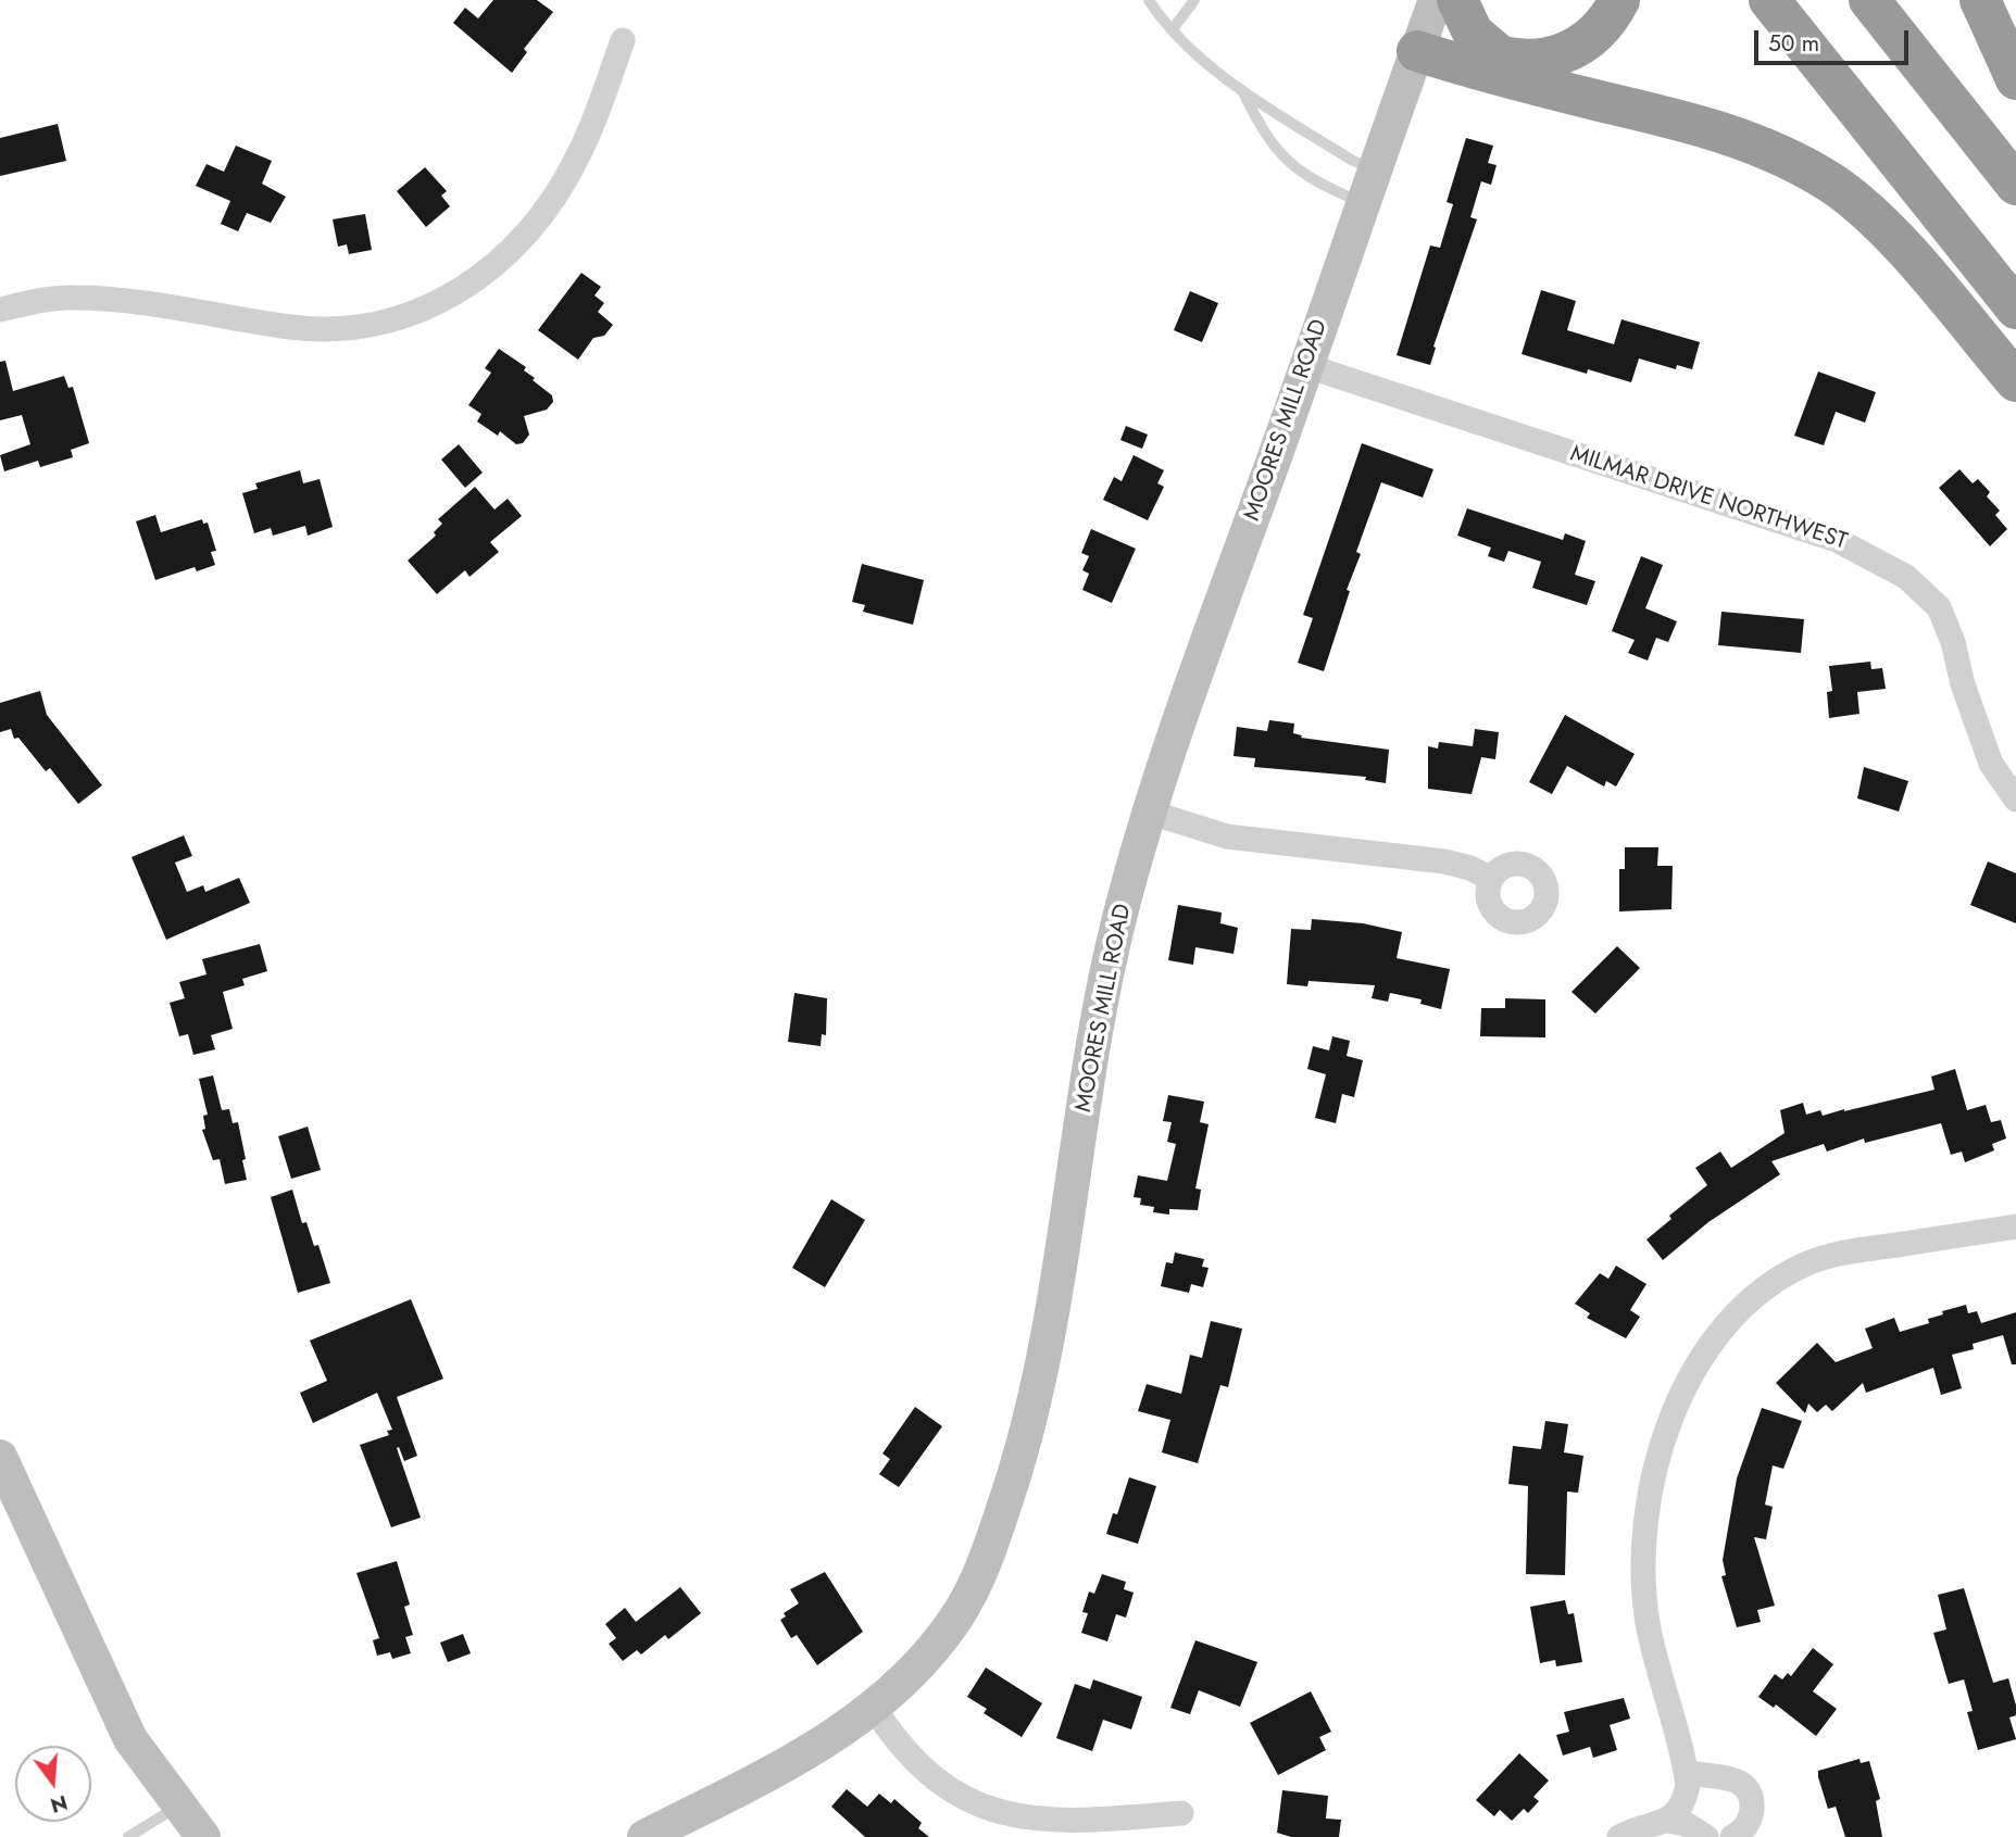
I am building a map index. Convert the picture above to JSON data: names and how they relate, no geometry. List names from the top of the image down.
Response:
{
  "streets": {
    "street": ["MOORES MILL ROAD", "MILMAR DRIVE NORTHWEST"]
  },
  "crossings": [
    ["MOORES MILL ROAD", "MILMAR DRIVE NORTHWEST"]
  ],
  "scale_bar": "50 m",
  "north": "bottom"
}
